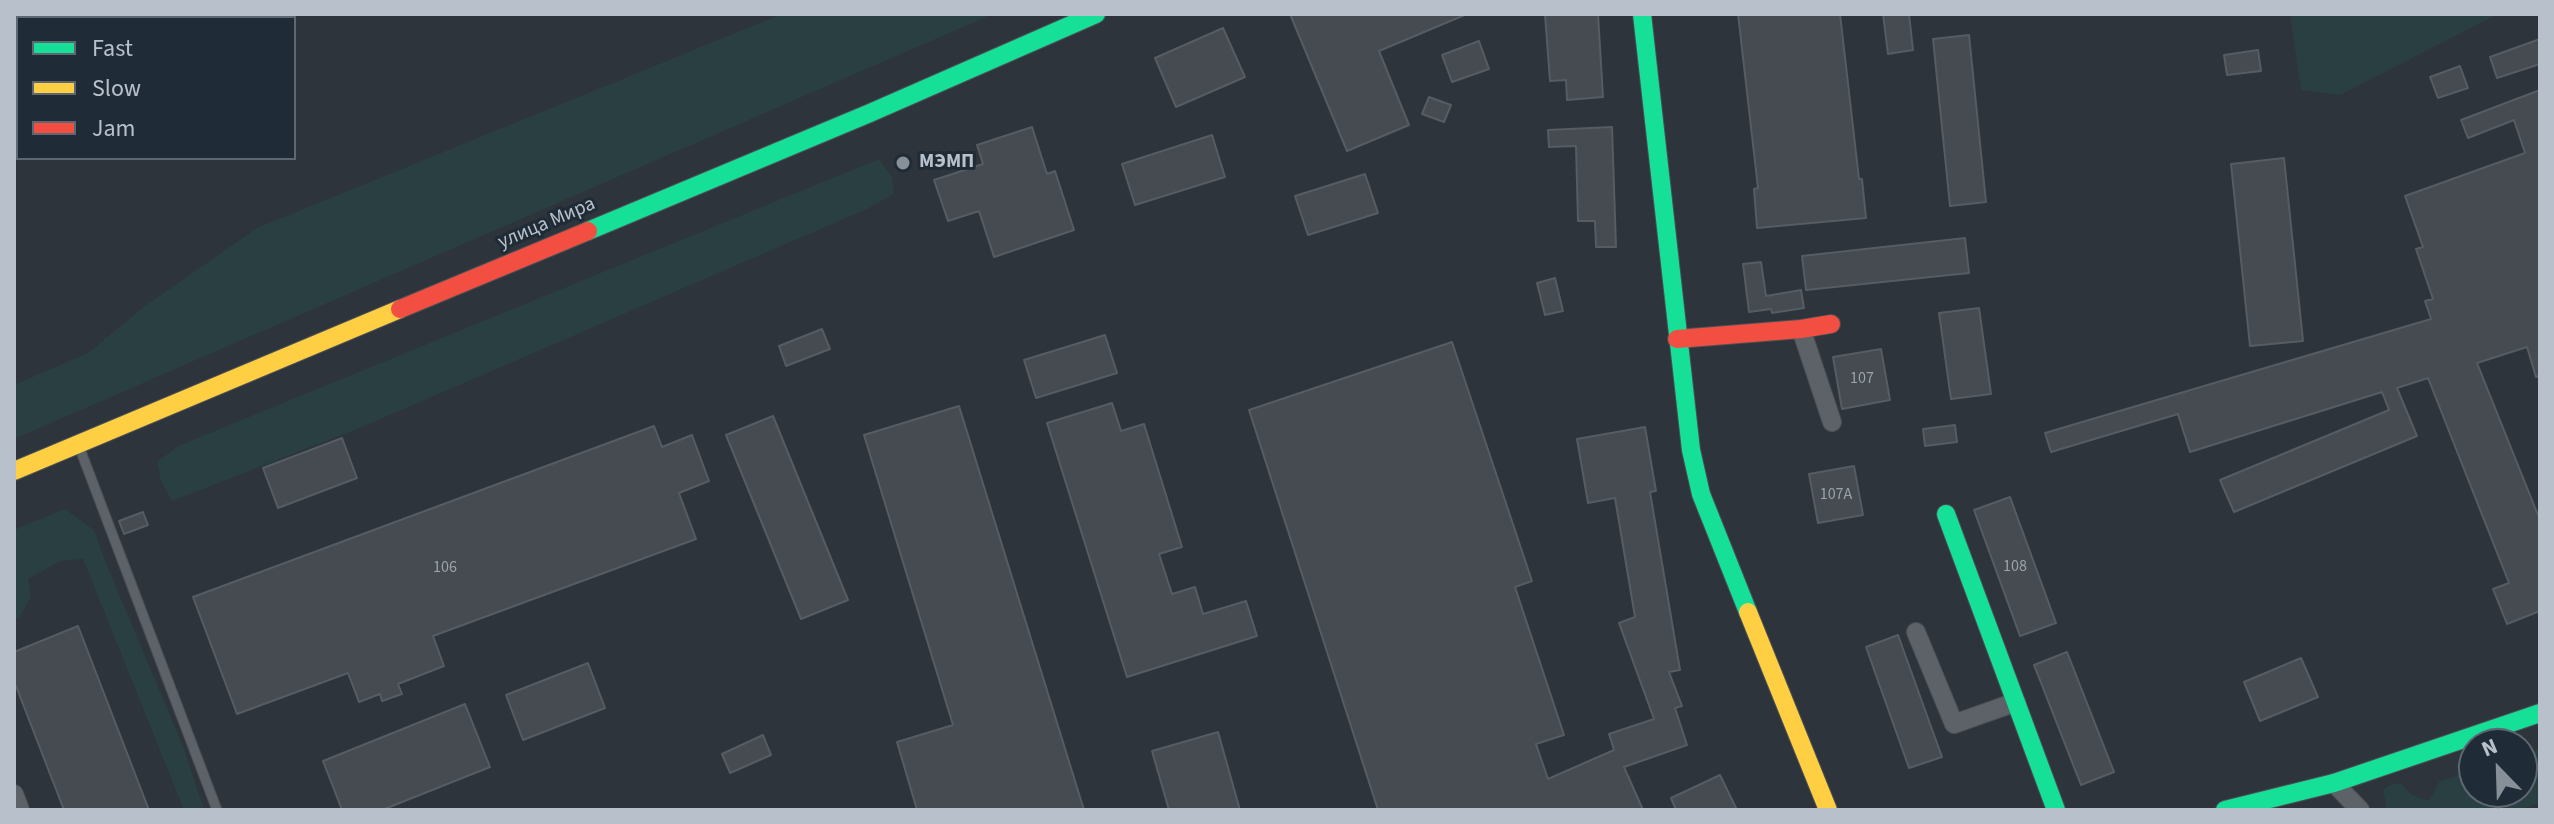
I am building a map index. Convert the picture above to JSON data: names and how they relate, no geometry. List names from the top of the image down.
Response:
{
  "streets": {
    "street": ["улица Мира"]
  },
  "places": ["МЭМП"],
  "house_numbers": [
    "107",
    "107А",
    "108",
    "106"
  ],
  "legend": ["Fast", "Slow", "Jam"],
  "north": "top left"
}
